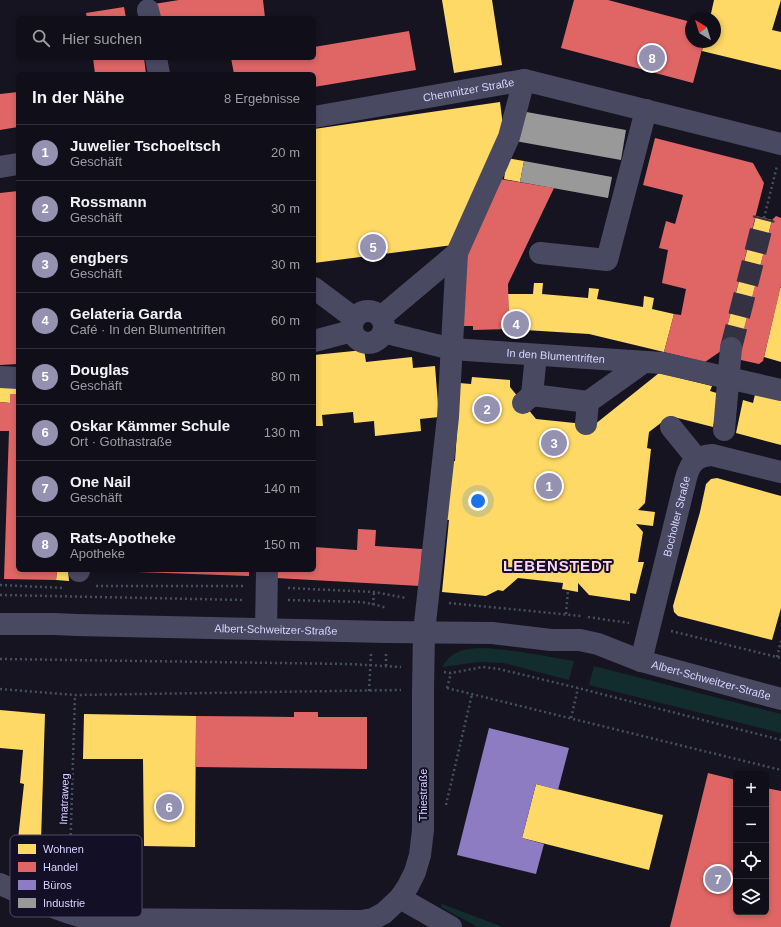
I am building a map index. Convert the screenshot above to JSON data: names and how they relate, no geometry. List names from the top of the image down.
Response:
{
  "streets": {
    "street": [
      "Chemnitzer Straße",
      "In den Blumentriften",
      "Bocholter Straße",
      "Albert-Schweitzer-Straße",
      "Thiestraße"
    ],
    "path": ["Imatraweg"]
  },
  "crossings": [
    ["In den Blumentriften", "Thiestraße"],
    ["Bocholter Straße", "Albert-Schweitzer-Straße"],
    ["Albert-Schweitzer-Straße", "Thiestraße"]
  ],
  "districts": ["LEBENSTEDT"],
  "legend": [
    "Wohnen",
    "Handel",
    "Büros",
    "Industrie"
  ],
  "north": "top left",
  "page": {
    "search": "Hier suchen",
    "pins": [
      "8",
      "5",
      "4",
      "2",
      "3",
      "1",
      "6",
      "7"
    ],
    "heading": ["In der Nähe", "8 Ergebnisse"],
    "list": [
      {
        "mark": "1",
        "name": "Juwelier Tschoeltsch",
        "note": "Geschäft",
        "value": "20 m"
      },
      {
        "mark": "2",
        "name": "Rossmann",
        "note": "Geschäft",
        "value": "30 m"
      },
      {
        "mark": "3",
        "name": "engbers",
        "note": "Geschäft",
        "value": "30 m"
      },
      {
        "mark": "4",
        "name": "Gelateria Garda",
        "note": "Café · In den Blumentriften",
        "value": "60 m"
      },
      {
        "mark": "5",
        "name": "Douglas",
        "note": "Geschäft",
        "value": "80 m"
      },
      {
        "mark": "6",
        "name": "Oskar Kämmer Schule",
        "note": "Ort · Gothastraße",
        "value": "130 m"
      },
      {
        "mark": "7",
        "name": "One Nail",
        "note": "Geschäft",
        "value": "140 m"
      },
      {
        "mark": "8",
        "name": "Rats-Apotheke",
        "note": "Apotheke",
        "value": "150 m"
      }
    ],
    "map_buttons": ["+", "−"]
  }
}
